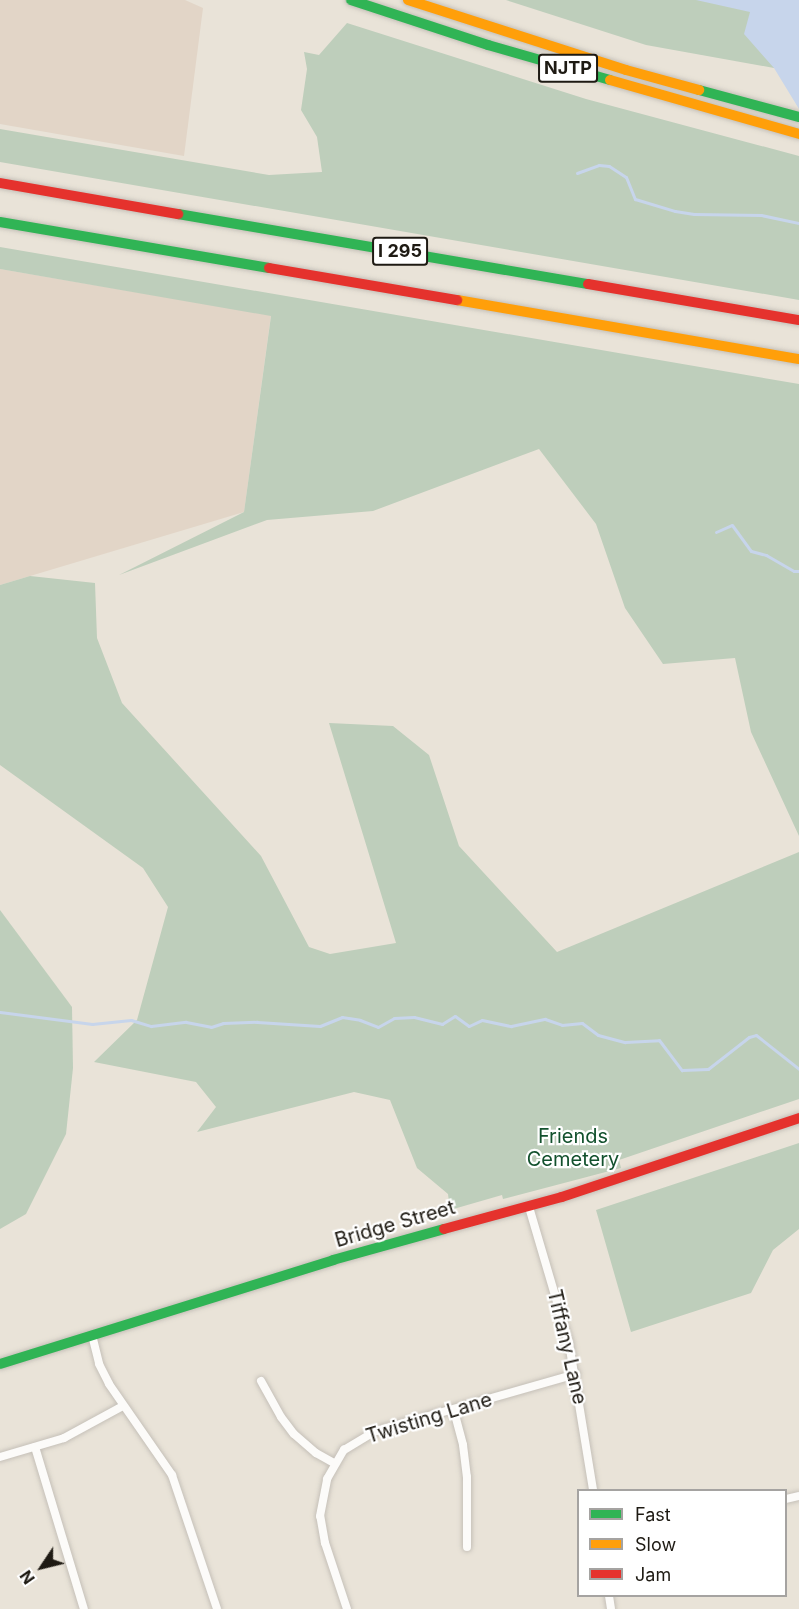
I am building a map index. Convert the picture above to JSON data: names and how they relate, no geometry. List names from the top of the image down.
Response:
{
  "streets": {
    "main road": ["NJTP", "I 295", "Bridge Street"],
    "street": ["Tiffany Lane", "Twisting Lane"]
  },
  "crossings": [
    ["Bridge Street", "Tiffany Lane"],
    ["Tiffany Lane", "Twisting Lane"]
  ],
  "parks": ["Friends Cemetery"],
  "legend": ["Fast", "Slow", "Jam"],
  "north": "bottom left"
}
